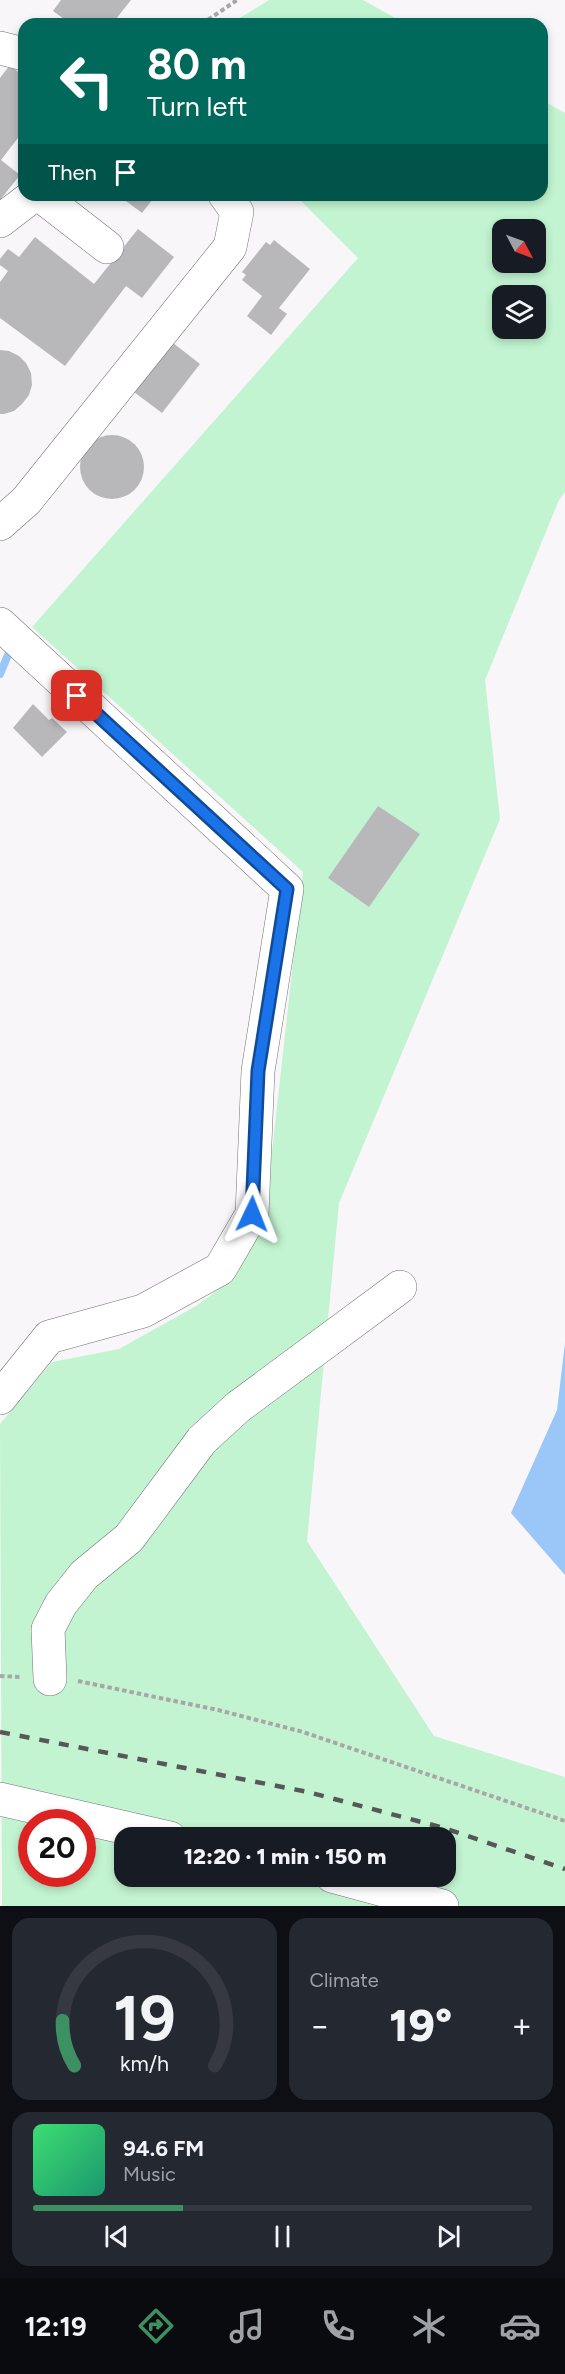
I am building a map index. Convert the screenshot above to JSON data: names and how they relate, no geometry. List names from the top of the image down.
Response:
{
  "north": "bottom right",
  "page": {
    "turn": ["80 m", "Turn left"],
    "then": "Then",
    "limit": "20",
    "trip": "12:20 · 1 min · 150 m",
    "tile": "Climate",
    "heat": ["−", "19°", "+"],
    "song": ["94.6 FM", "Music"],
    "tabs": "12:19",
    "gauge": ["19", "km/h"]
  }
}
